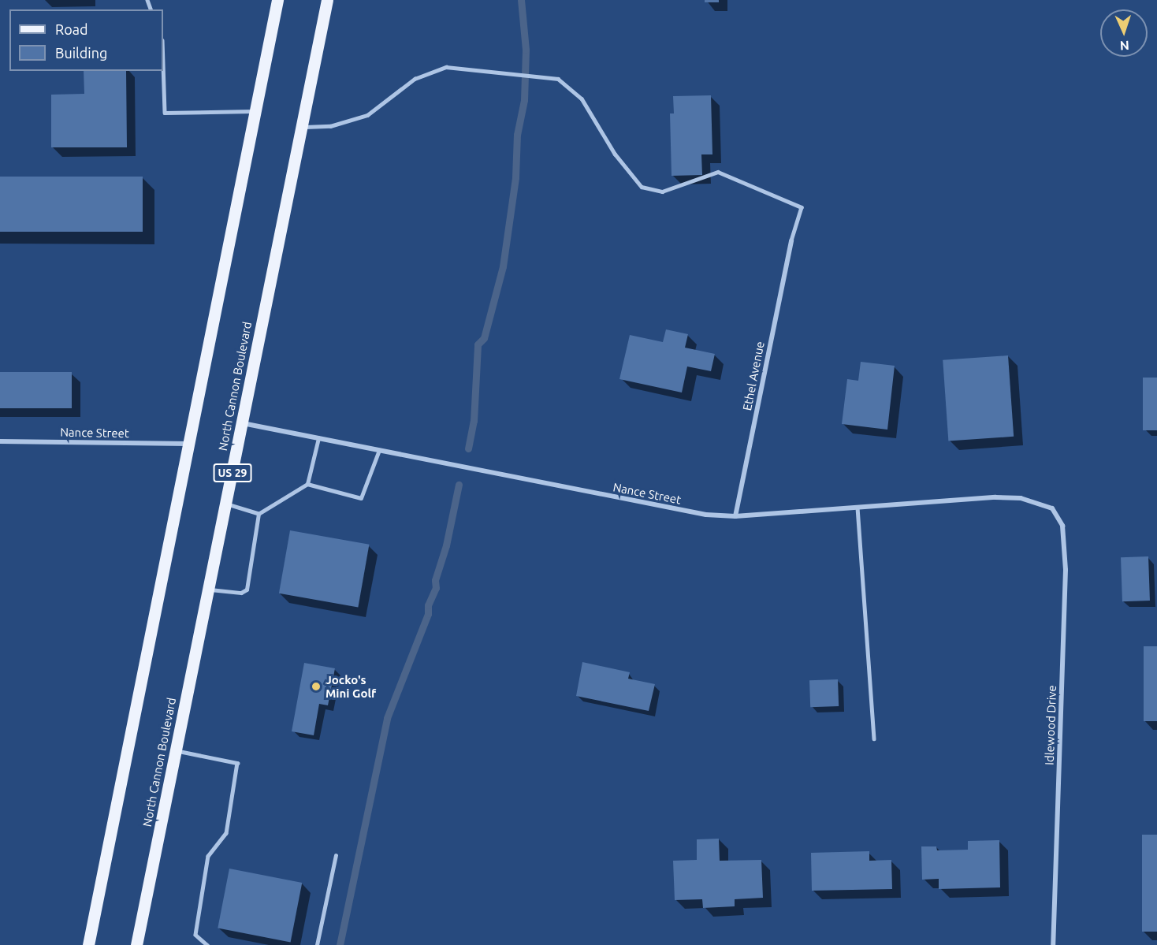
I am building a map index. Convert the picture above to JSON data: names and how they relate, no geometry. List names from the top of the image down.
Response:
{
  "streets": {
    "main road": ["North Cannon Boulevard", "US 29"],
    "street": ["Ethel Avenue", "Nance Street", "Idlewood Drive"]
  },
  "crossings": [
    ["Ethel Avenue", "Nance Street"],
    ["North Cannon Boulevard", "Nance Street"],
    ["Nance Street", "Idlewood Drive"]
  ],
  "places": ["Jocko's Mini Golf"],
  "legend": ["Road", "Building"],
  "north": "bottom"
}
